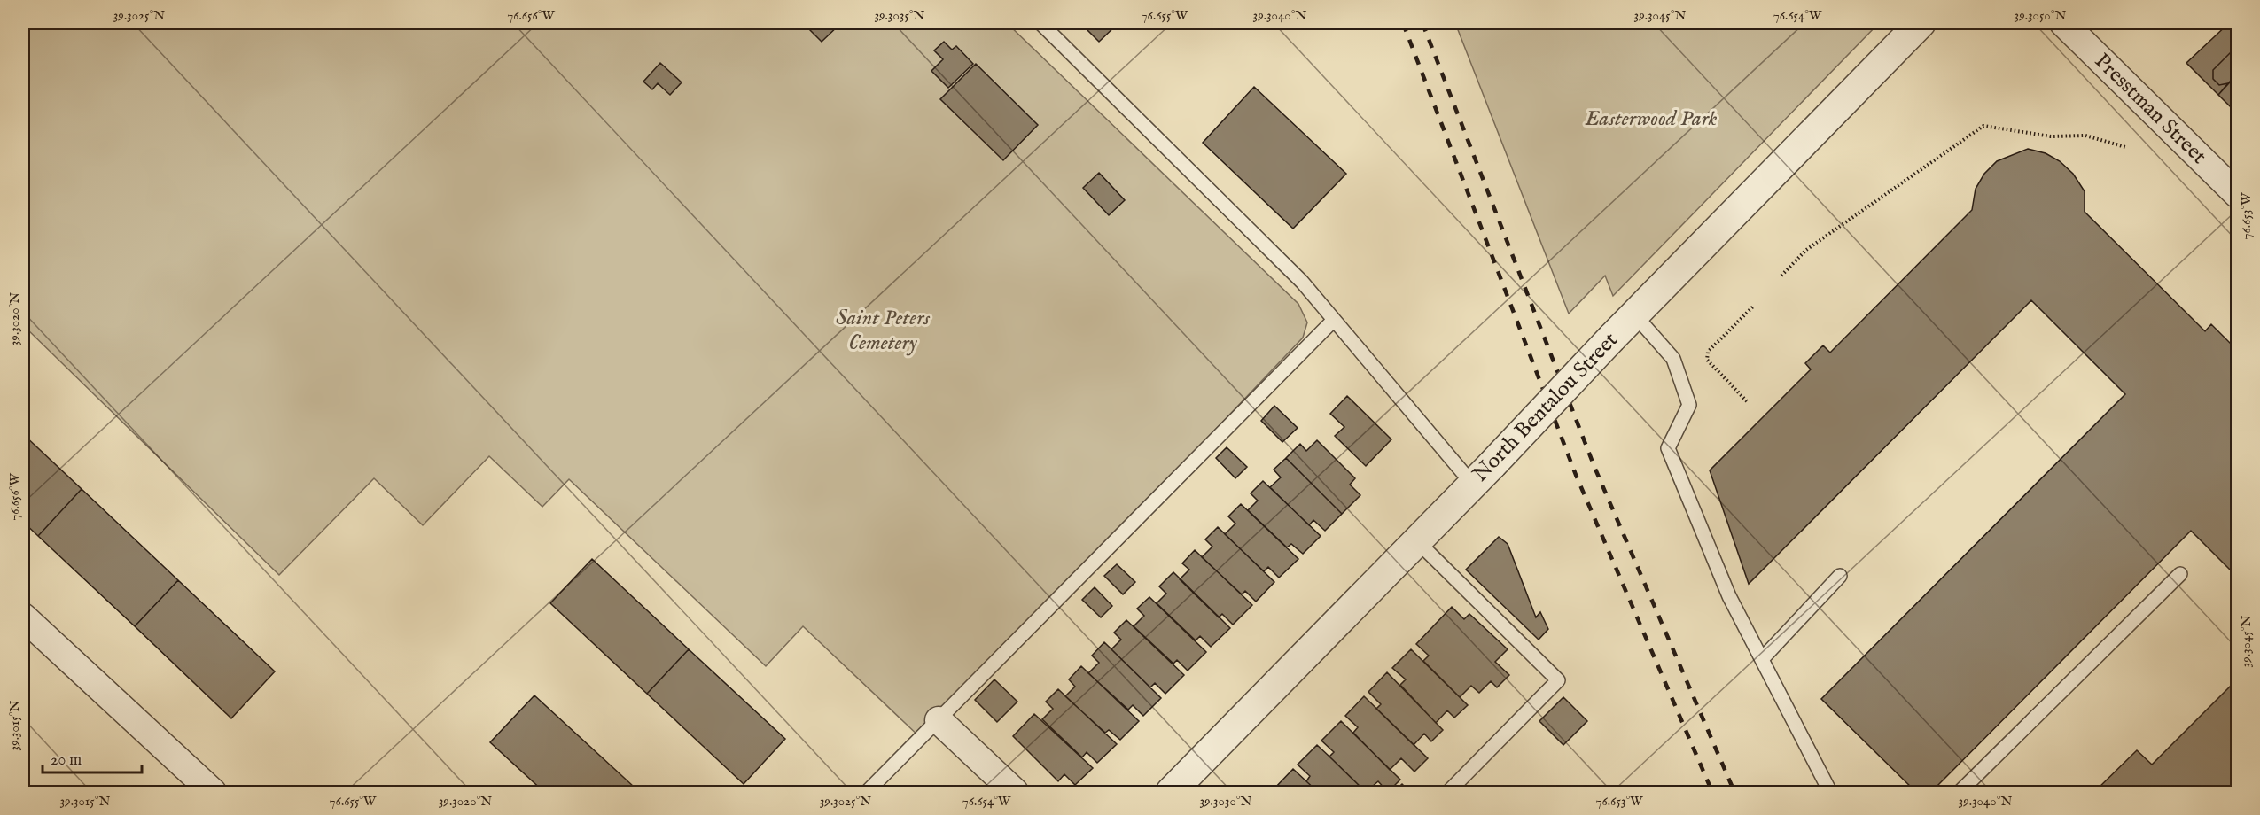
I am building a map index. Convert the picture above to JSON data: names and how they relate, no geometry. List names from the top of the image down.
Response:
{
  "streets": {
    "street": ["Presstman Street", "North Bentalou Street"]
  },
  "parks": ["Easterwood Park", "Saint Peters Cemetery"],
  "scale_bar": "20 m",
  "coordinates": [
    "39.3025°N",
    "76.656°W",
    "39.3035°N",
    "76.655°W",
    "39.3040°N",
    "39.3045°N",
    "76.654°W",
    "39.3050°N",
    "76.653°W",
    "39.3020°N",
    "39.3015°N",
    "39.3030°N"
  ]
}
